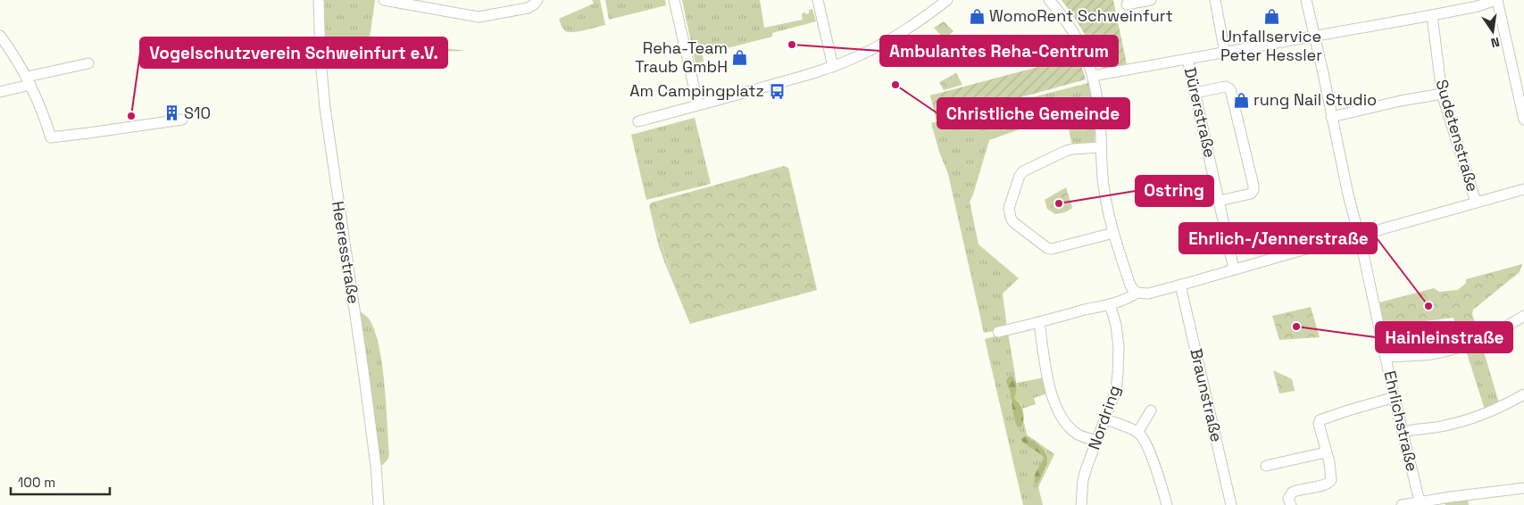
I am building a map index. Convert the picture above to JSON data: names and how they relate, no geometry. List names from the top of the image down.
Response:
{
  "streets": {
    "street": [
      "Dürerstraße",
      "Sudetenstraße",
      "Heeresstraße",
      "Braunstraße",
      "Nordring",
      "Ehrlichstraße"
    ]
  },
  "places": {
    "shop": [
      "WomoRent Schweinfurt",
      "Unfallservice Peter Hessler",
      "Reha-Team Traub GmbH",
      "rung Nail Studio"
    ],
    "other": [
      "Ambulantes Reha-Centrum",
      "Christliche Gemeinde",
      "Vogelschutzverein Schweinfurt e.V.",
      "Ostring",
      "Ehrlich-/Jennerstraße",
      "Hainleinstraße"
    ],
    "bus stop": ["Am Campingplatz"],
    "building": ["S10"]
  },
  "scale_bar": "100 m",
  "north": "bottom"
}
